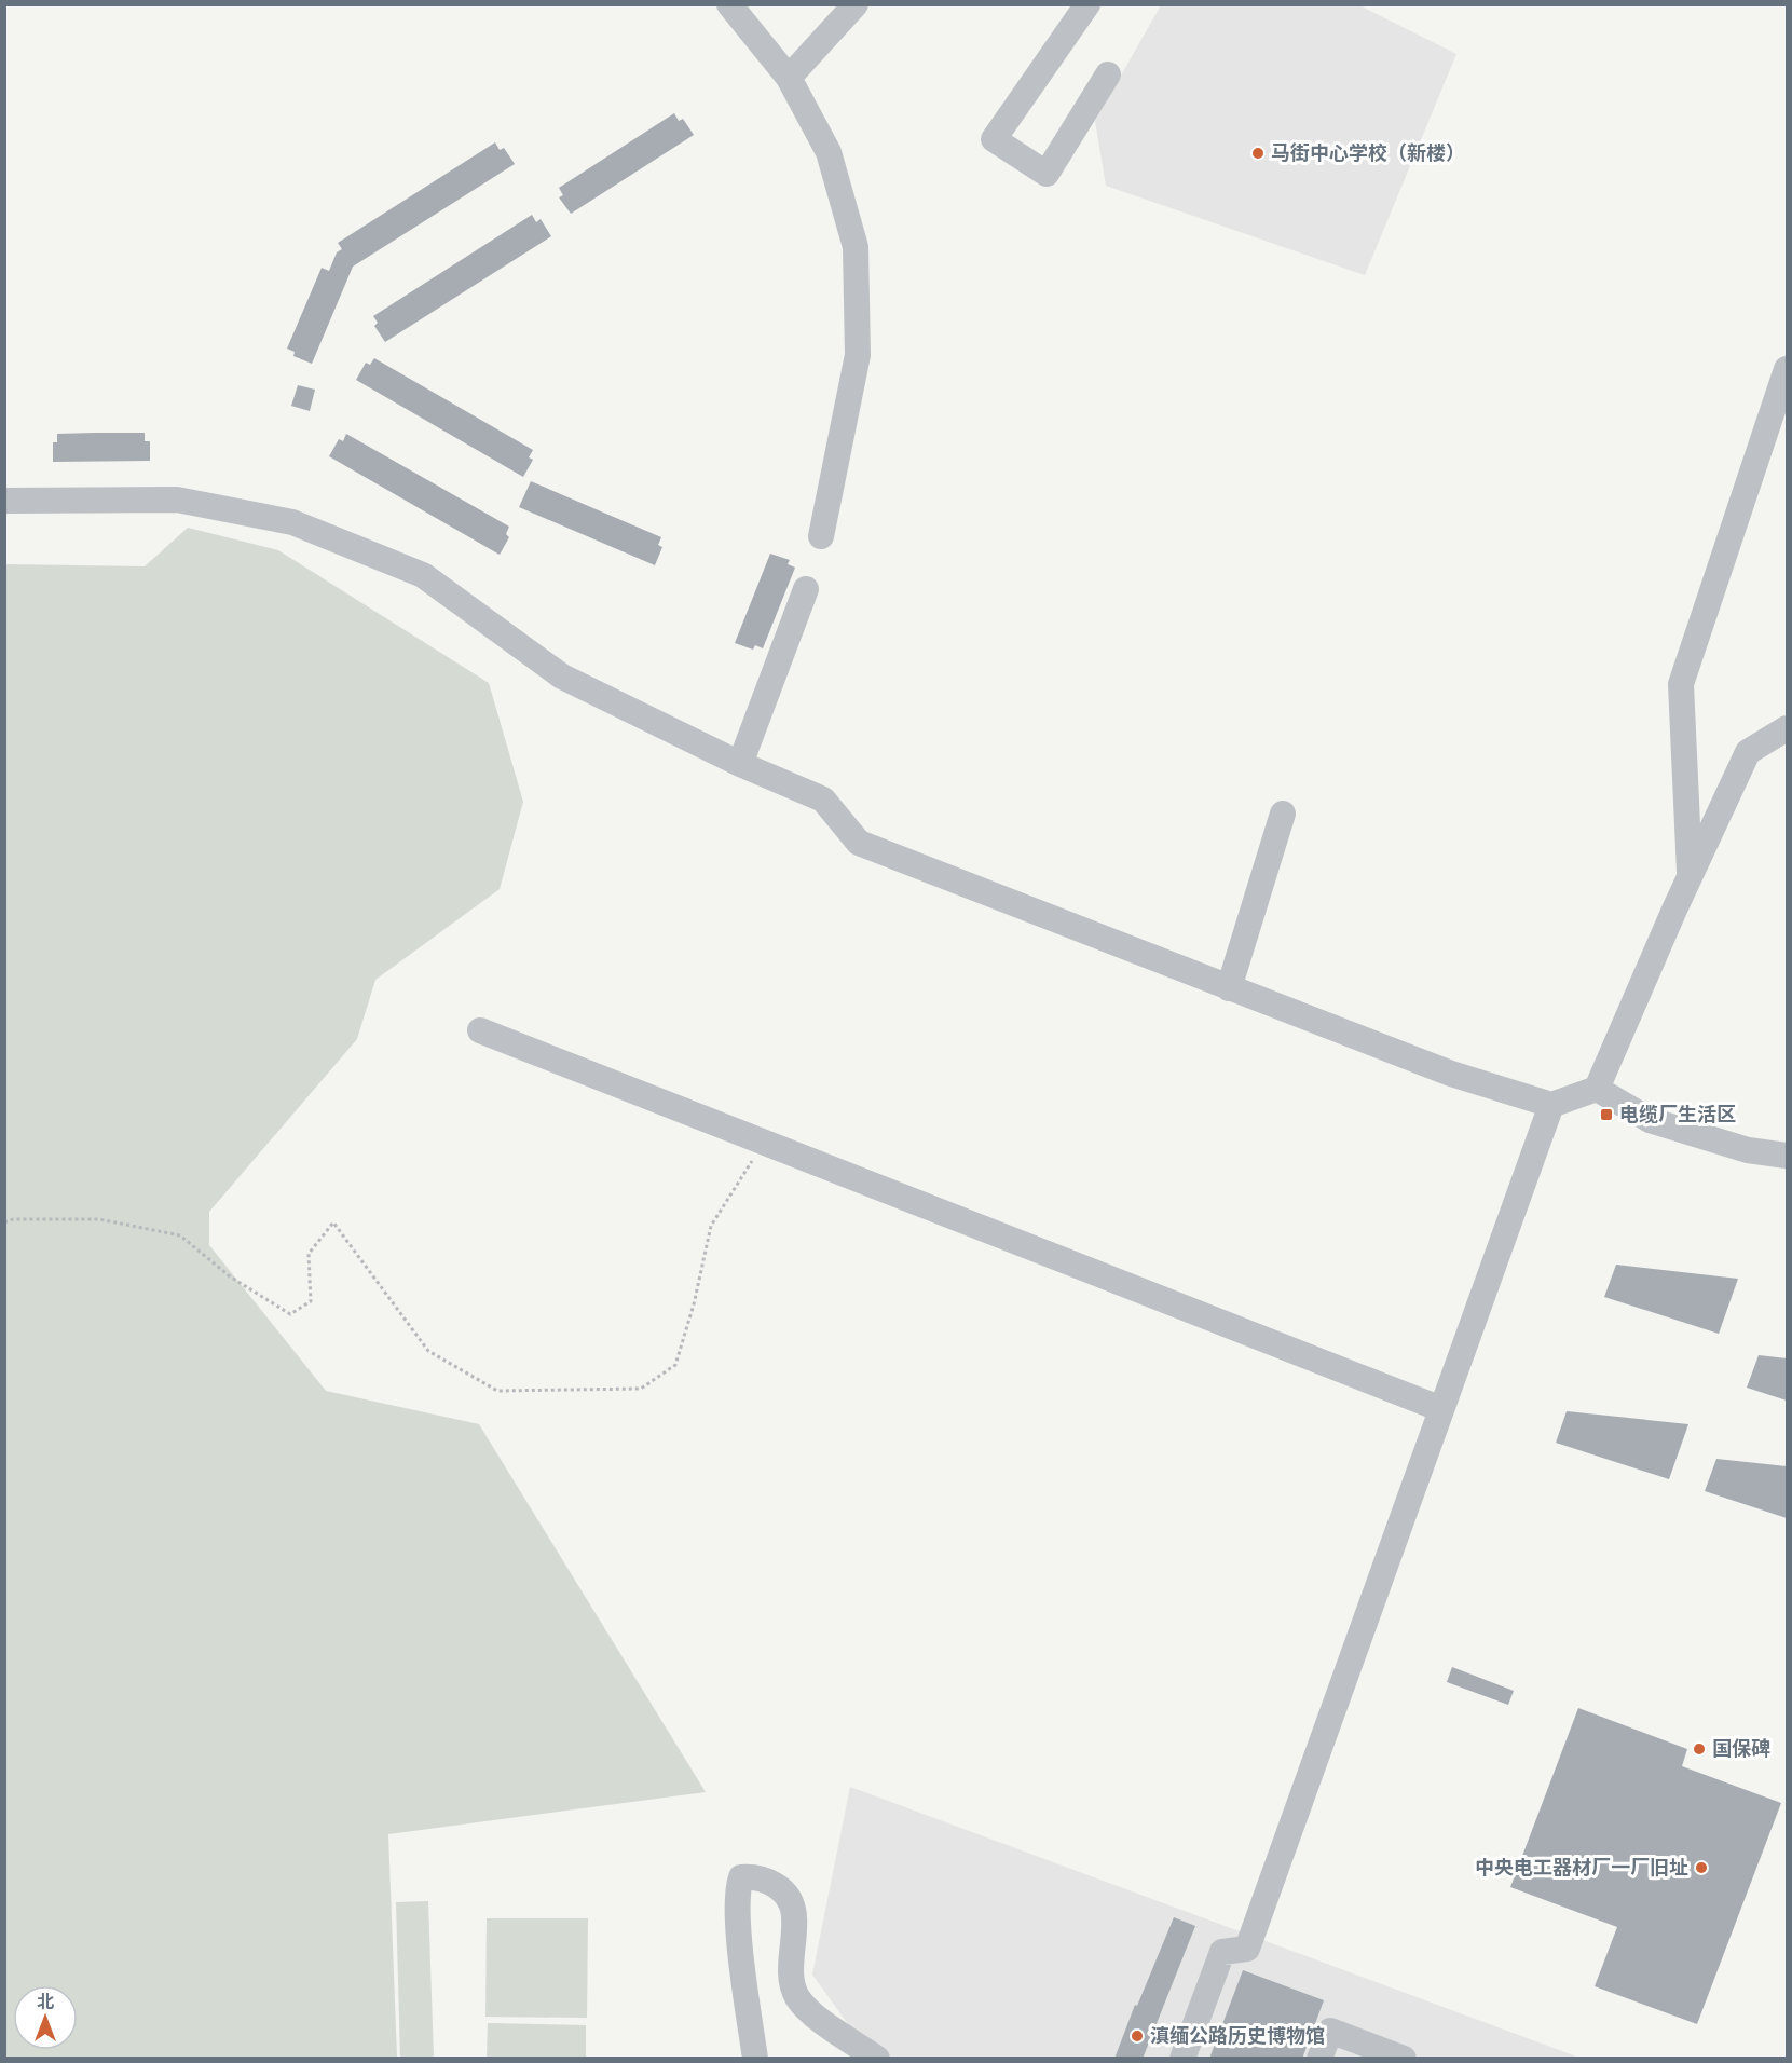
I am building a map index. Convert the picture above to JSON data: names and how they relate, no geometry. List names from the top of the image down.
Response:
{
  "places": {
    "other": [
      "马街中心学校（新楼）",
      "国保碑",
      "中央电工器材厂一厂旧址",
      "滇缅公路历史博物馆"
    ],
    "transit": ["电缆厂生活区"]
  },
  "north": "top"
}
